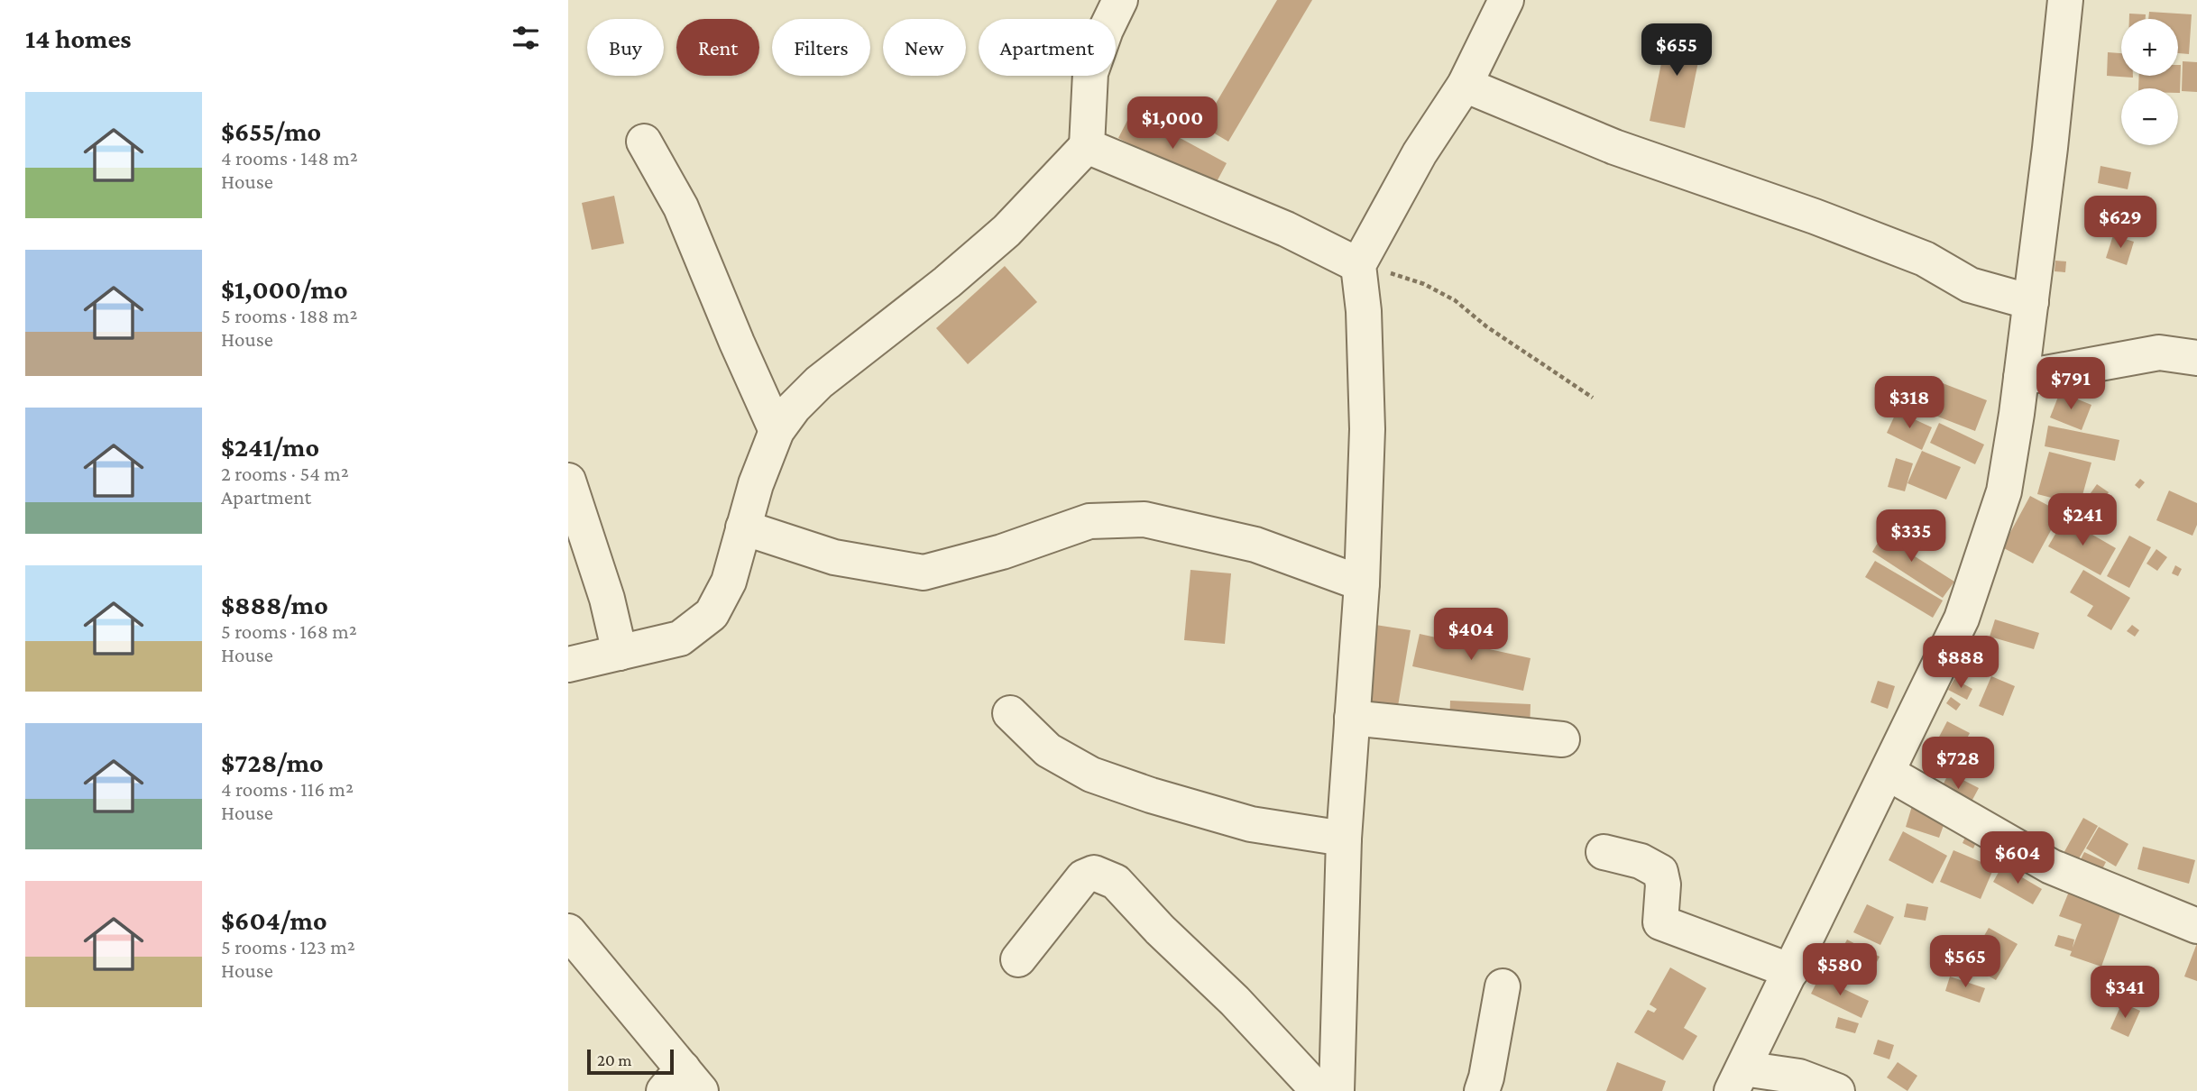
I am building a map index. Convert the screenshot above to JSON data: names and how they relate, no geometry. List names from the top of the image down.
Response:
{
  "scale_bar": "20 m",
  "page": {
    "heading": "14 homes",
    "map_buttons": ["+", "−"],
    "chip": [
      "Buy",
      "Rent",
      "Filters",
      "New",
      "Apartment"
    ],
    "price": [
      "$655",
      "$1,000",
      "$629",
      "$791",
      "$318",
      "$241",
      "$335",
      "$404",
      "$888",
      "$728",
      "$604",
      "$565",
      "$580",
      "$341"
    ],
    "list": [
      {
        "name": "$655/mo",
        "note": "4 rooms · 148 m² · House"
      },
      {
        "name": "$1,000/mo",
        "note": "5 rooms · 188 m² · House"
      },
      {
        "name": "$241/mo",
        "note": "2 rooms · 54 m² · Apartment"
      },
      {
        "name": "$888/mo",
        "note": "5 rooms · 168 m² · House"
      },
      {
        "name": "$728/mo",
        "note": "4 rooms · 116 m² · House"
      },
      {
        "name": "$604/mo",
        "note": "5 rooms · 123 m² · House"
      }
    ],
    "scale": "20 m"
  }
}
